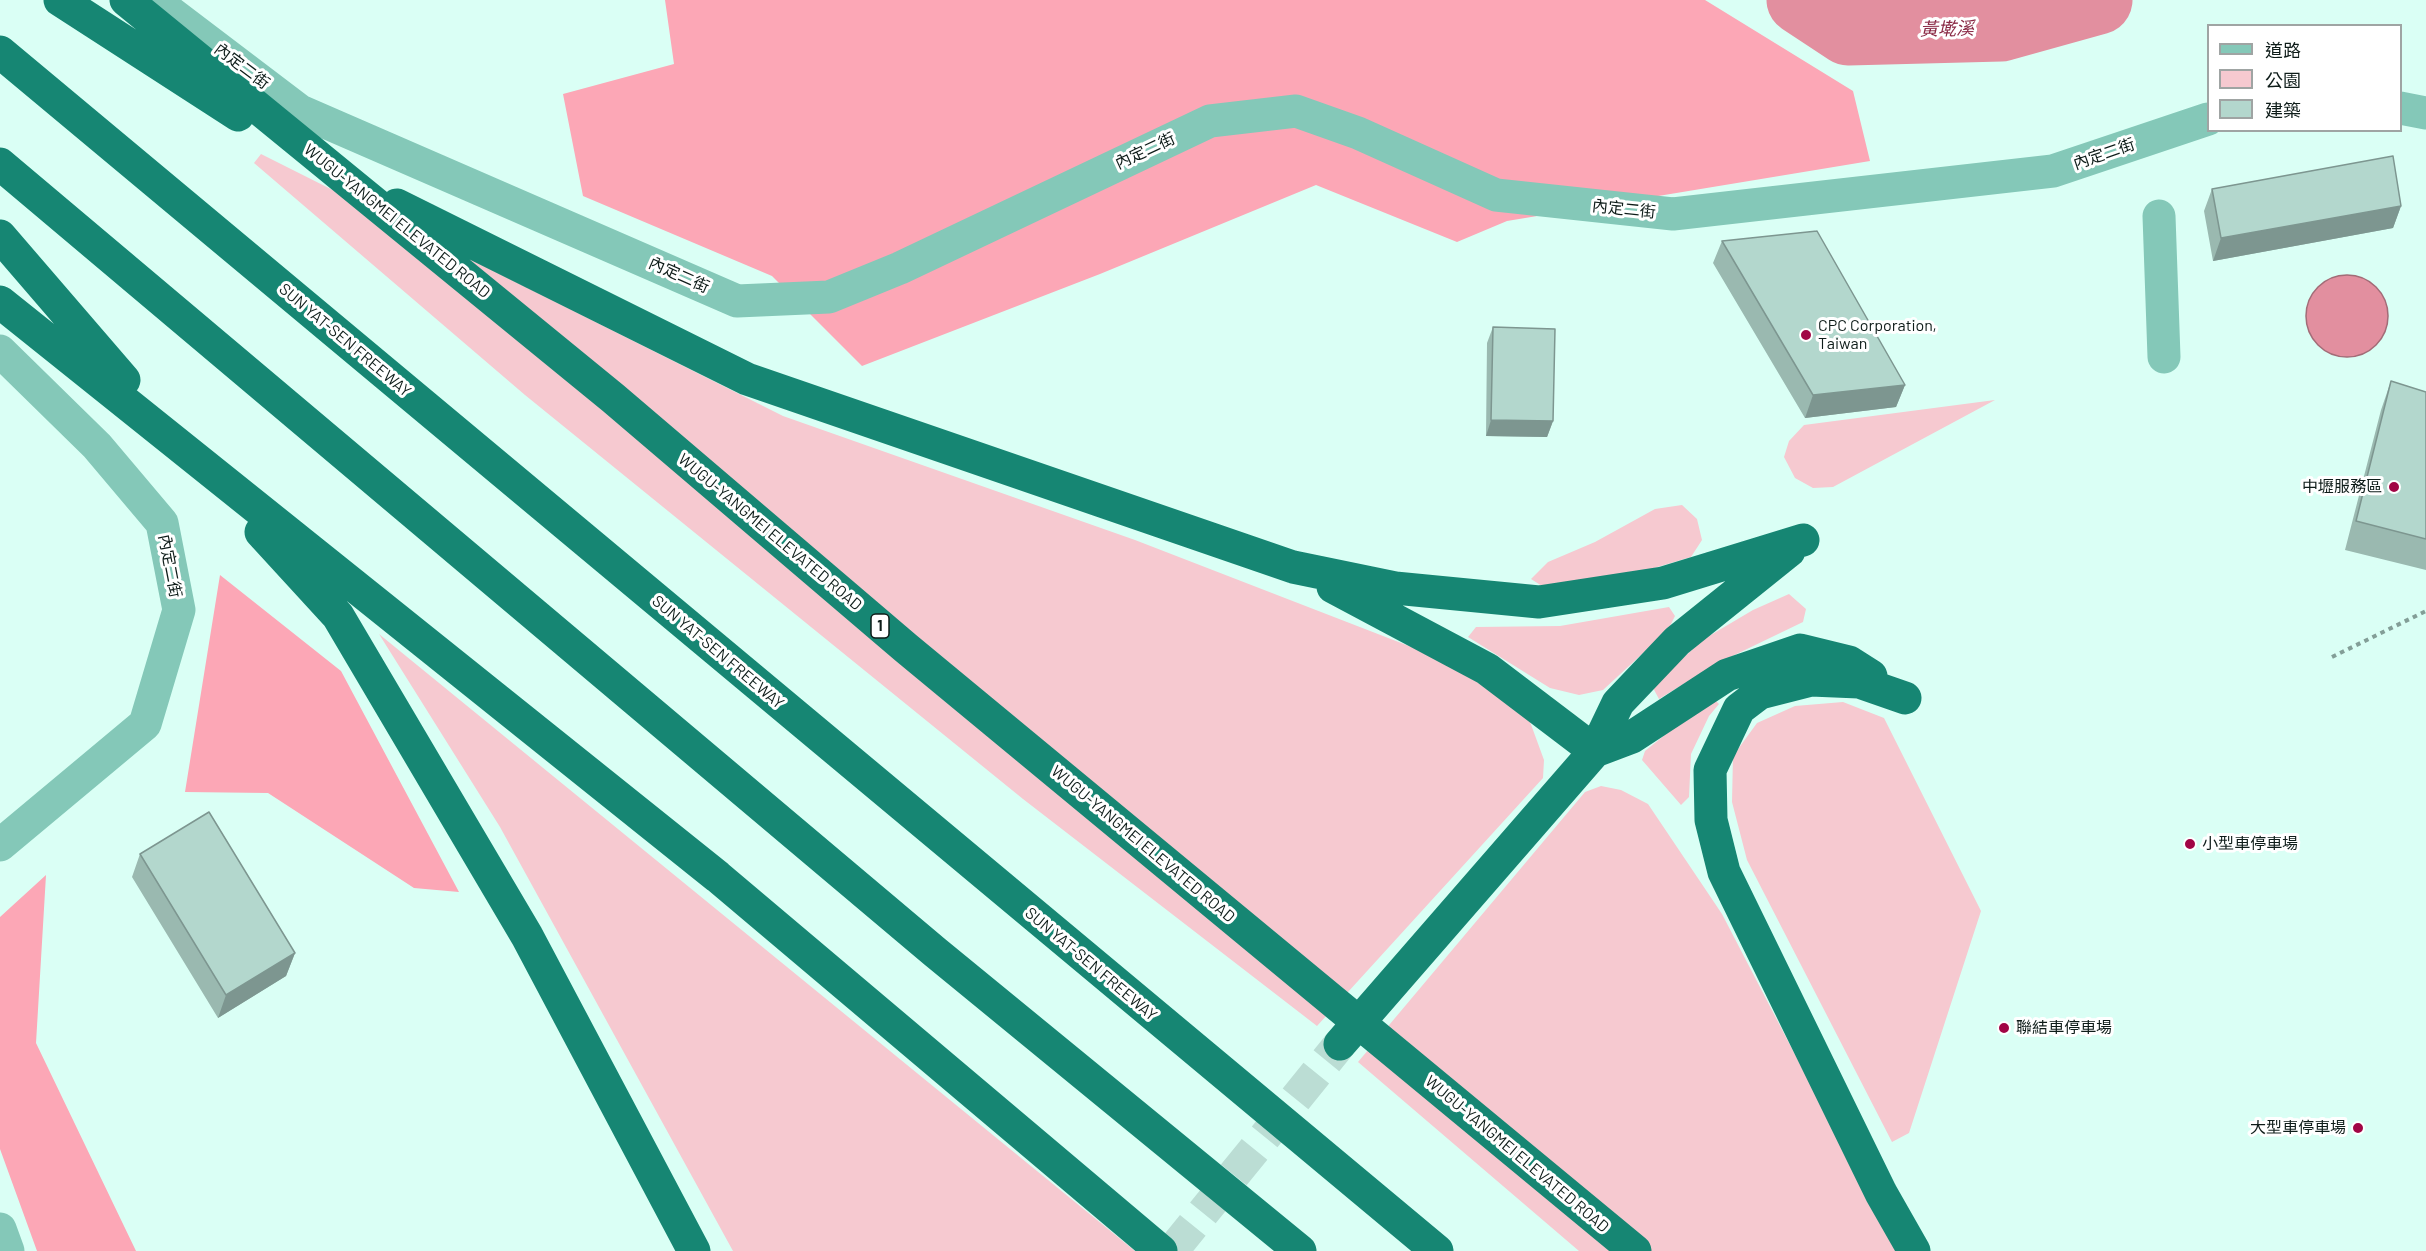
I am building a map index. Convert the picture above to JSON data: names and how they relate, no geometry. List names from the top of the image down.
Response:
{
  "streets": {
    "highway": ["WUGU-YANGMEI ELEVATED ROAD", "SUN YAT-SEN FREEWAY", "1"],
    "street": ["內定二街"]
  },
  "water": ["黃墘溪"],
  "places": [
    "CPC Corporation, Taiwan",
    "中壢服務區",
    "小型車停車場",
    "聯結車停車場",
    "大型車停車場"
  ],
  "legend": ["道路", "公園", "建築"]
}
